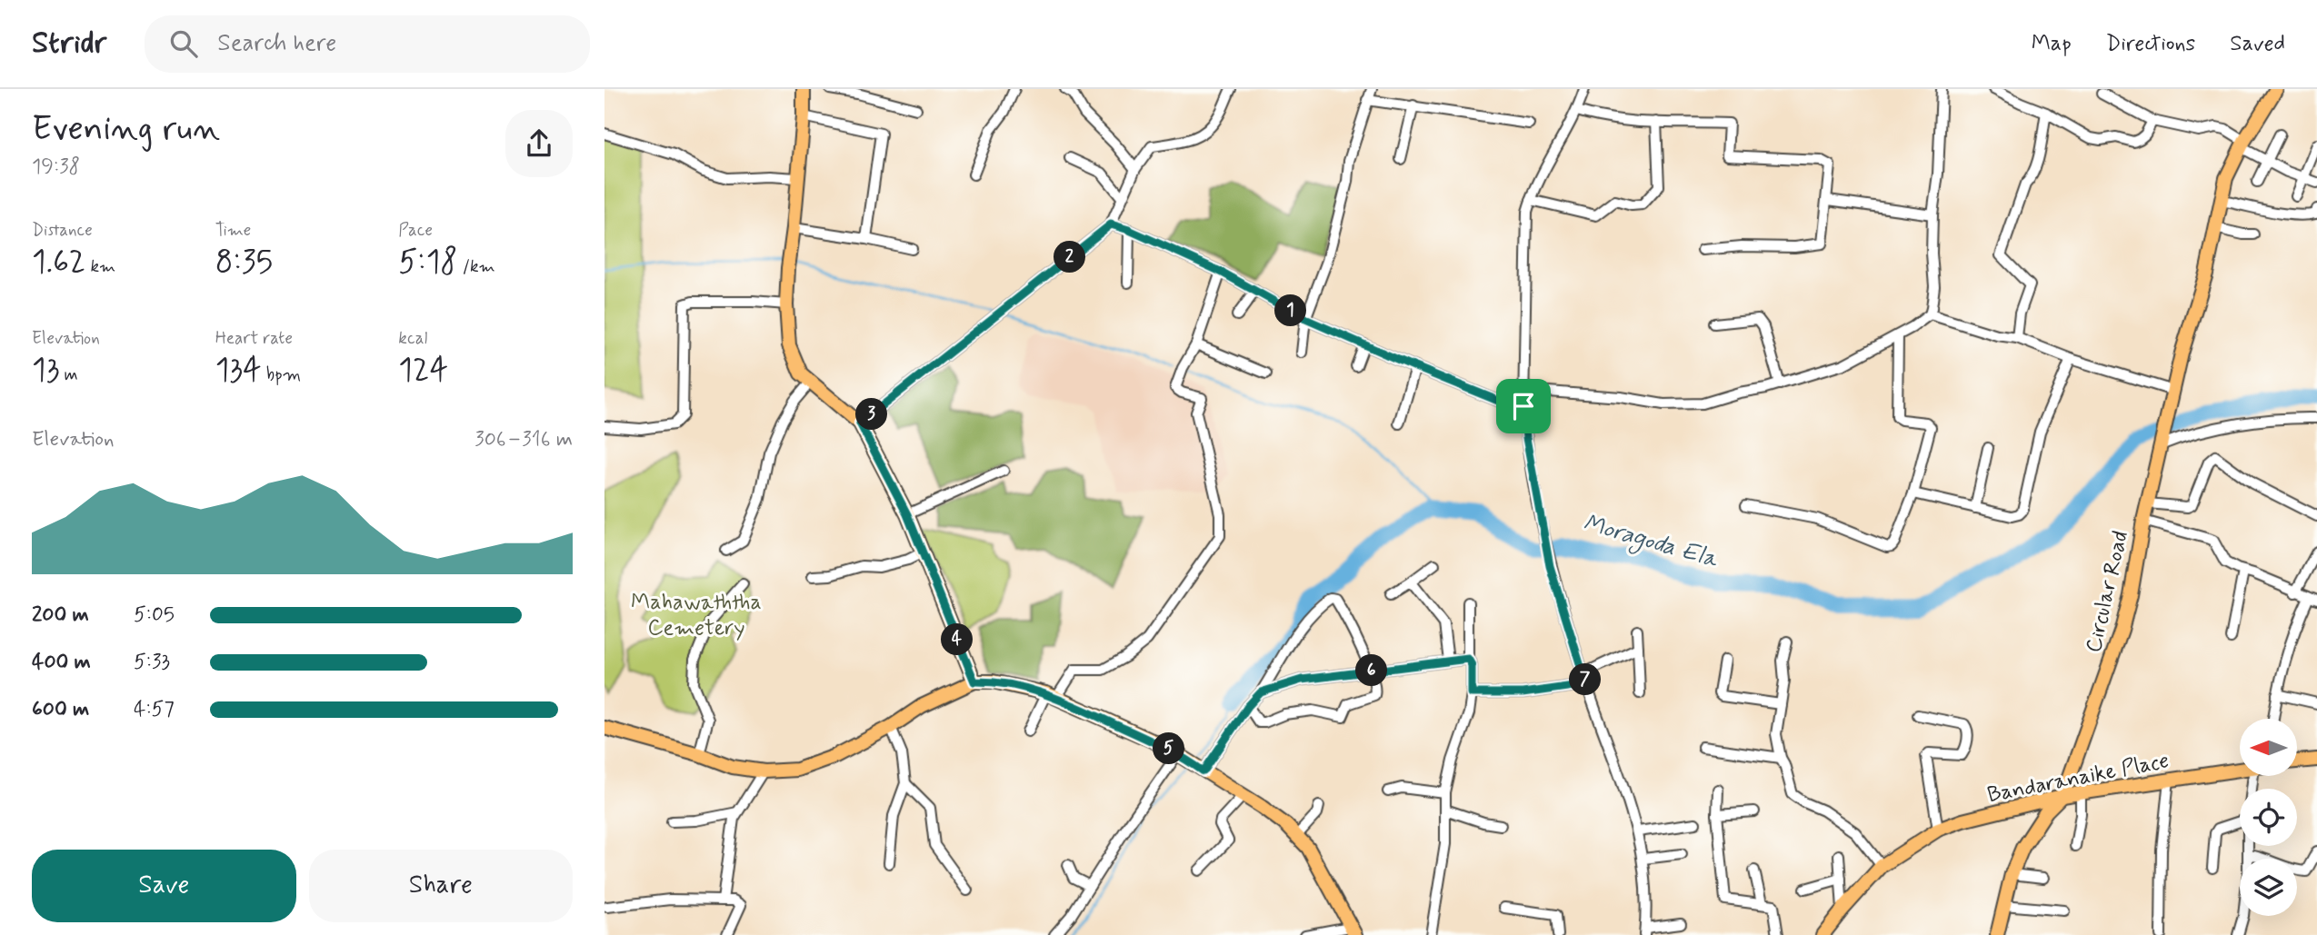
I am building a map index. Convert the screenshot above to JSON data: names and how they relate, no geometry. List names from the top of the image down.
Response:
{
  "streets": {
    "main road": ["Circular Road", "Bandaranaike Place"]
  },
  "crossings": [
    ["Circular Road", "Bandaranaike Place"]
  ],
  "water": ["Moragoda Ela"],
  "parks": ["Mahawaththa Cemetery"],
  "north": "left",
  "page": {
    "header": "Stridr",
    "search": "Search here",
    "nav": ["Map", "Directions", "Saved"],
    "heading": ["Evening run", "19:38"],
    "stats": [
      ["Distance", "1.62 km"],
      ["Time", "8:35"],
      ["Pace", "5:18 /km"],
      ["Elevation", "13 m"],
      ["Heart rate", "134 bpm"],
      ["kcal", "124"]
    ],
    "pins": [
      "2",
      "1",
      "3",
      "4",
      "6",
      "7",
      "5"
    ],
    "chart": ["Elevation", "306–316 m"],
    "list": [
      {
        "name": "200 m",
        "note": "5:05"
      },
      {
        "name": "400 m",
        "note": "5:33"
      },
      {
        "name": "600 m",
        "note": "4:57"
      }
    ],
    "buttons": ["Save", "Share"]
  }
}
